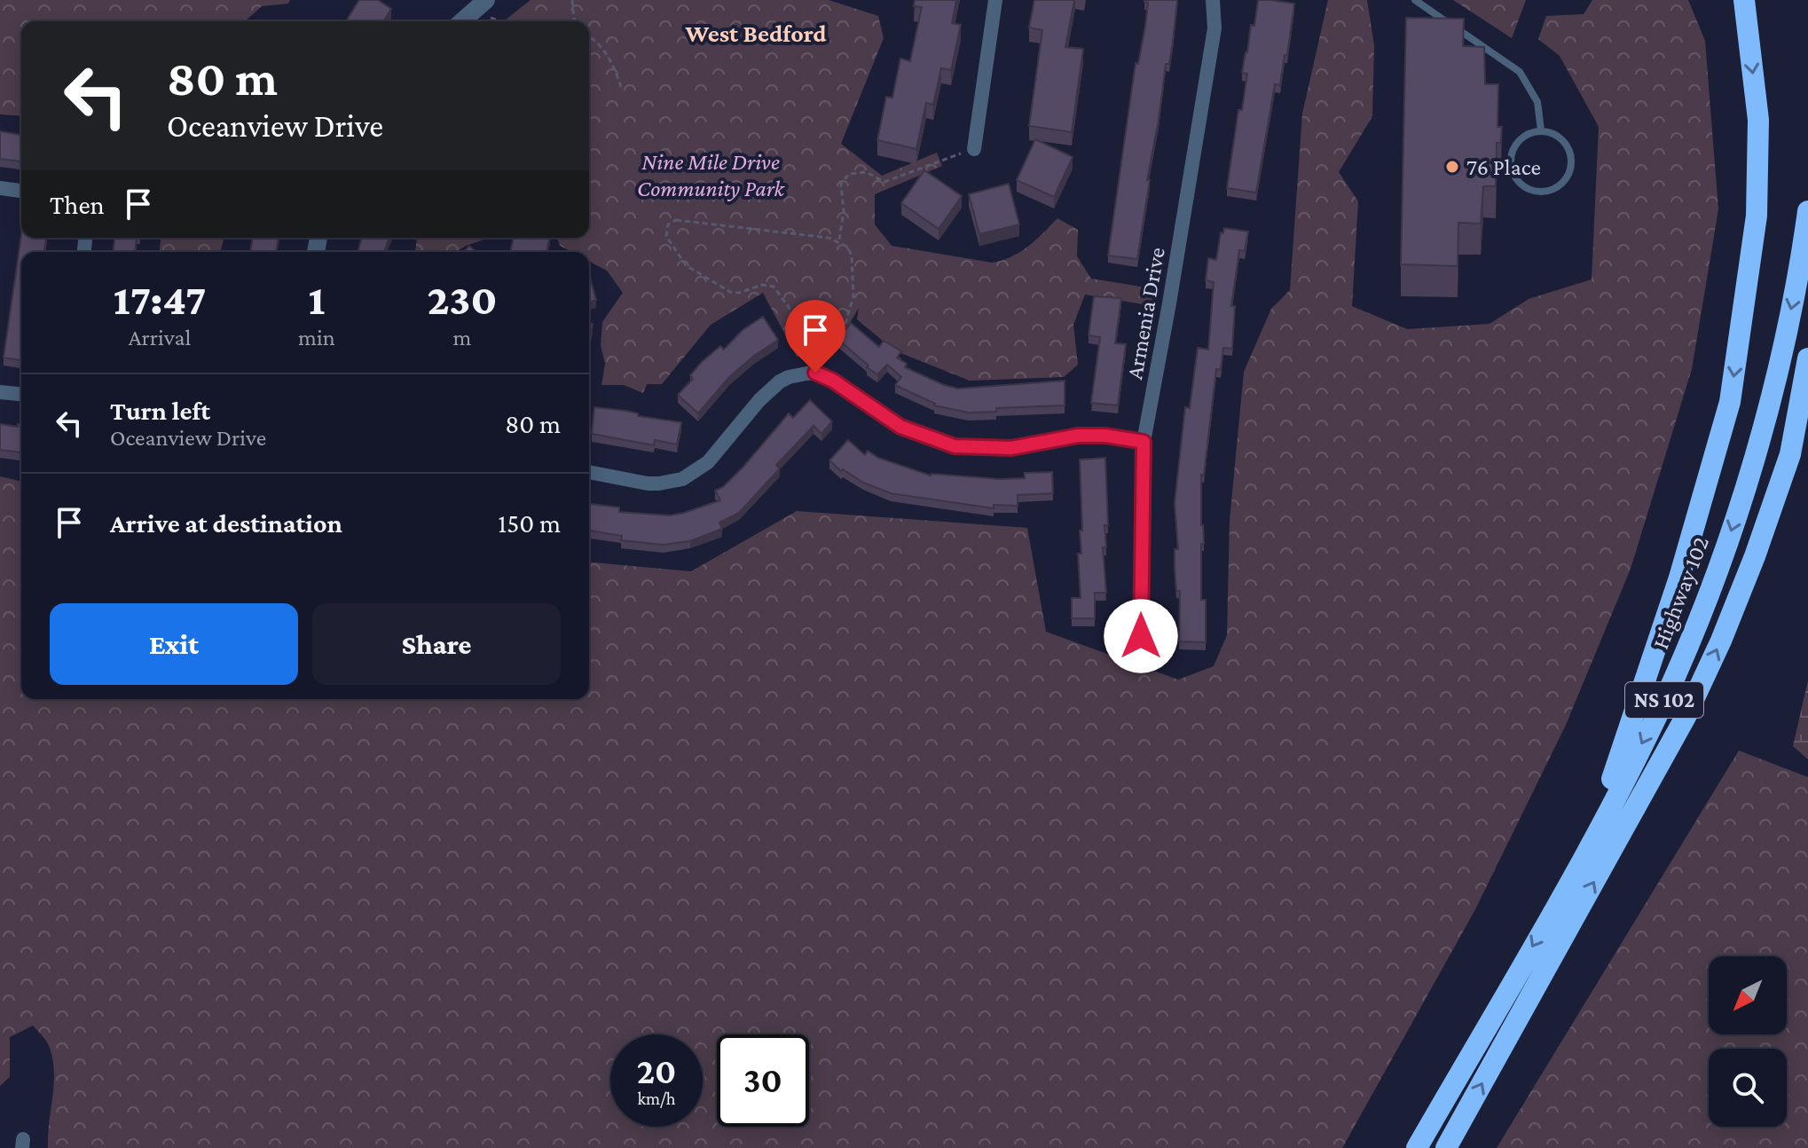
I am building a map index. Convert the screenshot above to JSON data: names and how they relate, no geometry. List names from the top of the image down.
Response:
{
  "streets": {
    "highway": ["Highway 102", "NS 102"],
    "street": ["Armenia Drive"]
  },
  "districts": ["West Bedford"],
  "parks": ["Nine Mile Drive Community Park"],
  "places": ["76 Place"],
  "north": "bottom left",
  "page": {
    "turn": ["80 m", "Oceanview Drive"],
    "then": "Then",
    "eta": [
      "17:47",
      "Arrival",
      "1",
      "min",
      "230",
      "m"
    ],
    "list": [
      {
        "name": "Turn left",
        "note": "Oceanview Drive",
        "value": "80 m"
      },
      {
        "name": "Arrive at destination",
        "value": "150 m"
      }
    ],
    "buttons": ["Exit", "Share"],
    "speed": "20 km/h",
    "limit": "30"
  }
}
